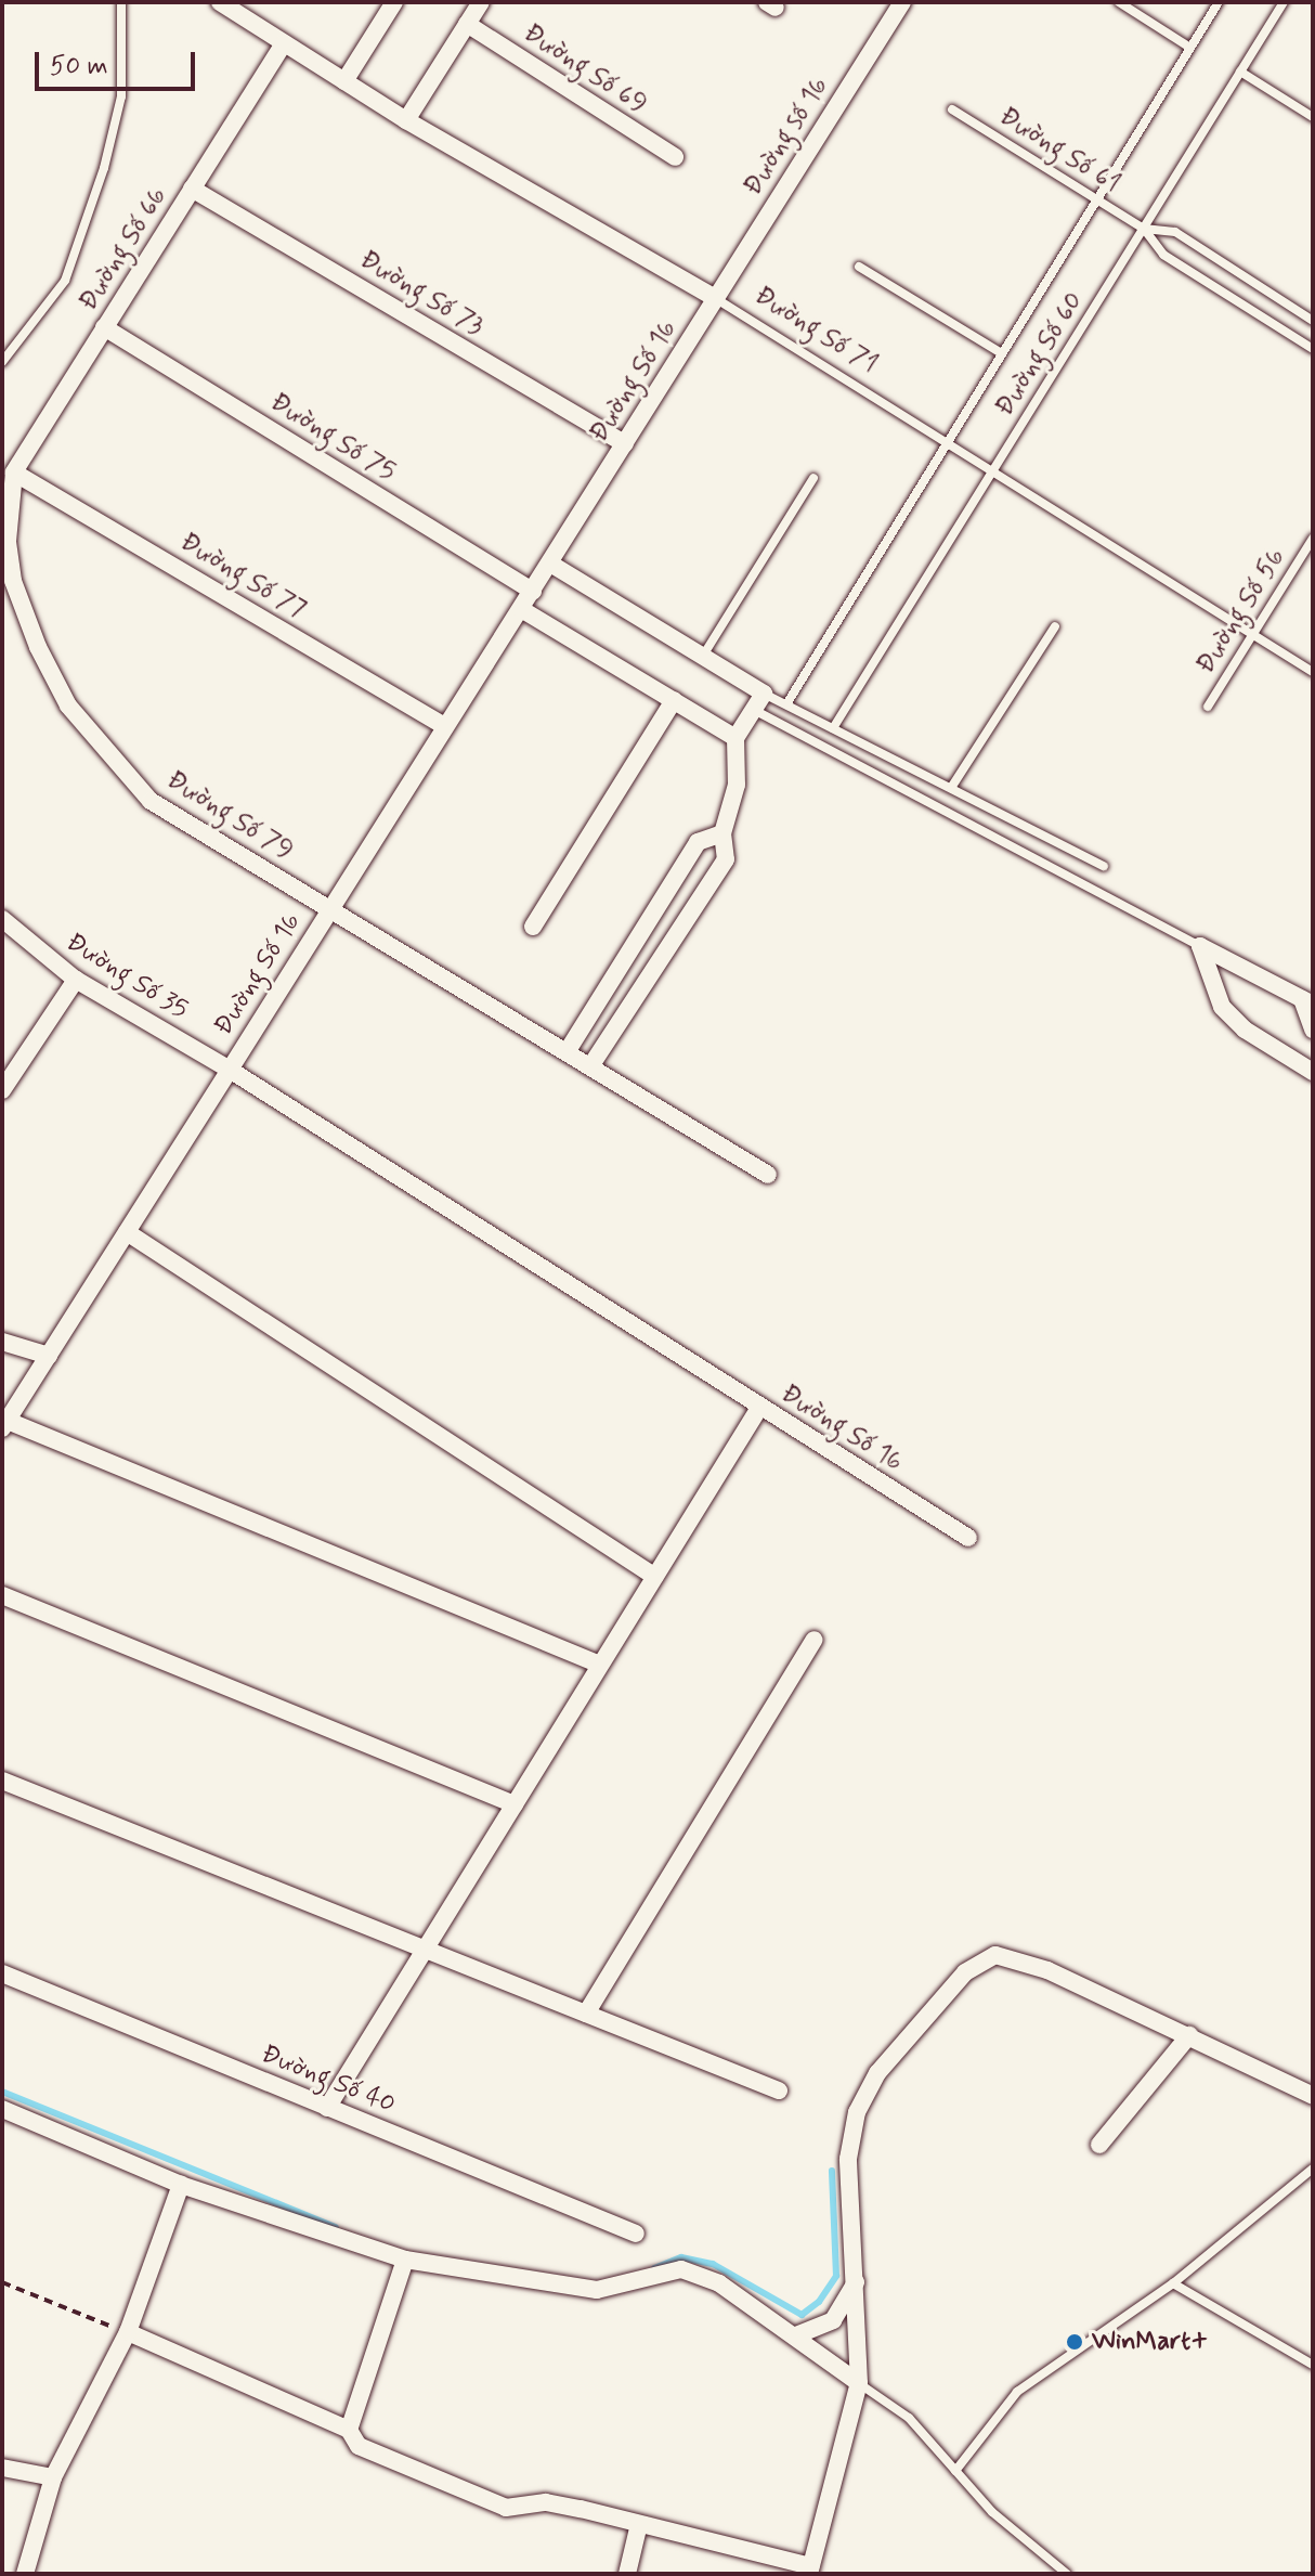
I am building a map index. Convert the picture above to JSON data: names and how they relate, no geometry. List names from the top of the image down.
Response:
{
  "streets": {
    "street": [
      "Đường Số 69",
      "Đường số 16",
      "Đường Số 66",
      "Đường Số 73",
      "Đường Số 71",
      "Đường Số 16",
      "Đường Số 75",
      "Đường Số 77",
      "Đường Số 79",
      "Đường Số 35",
      "Đường Số 40"
    ],
    "lane": ["Đường Số 61", "Đường Số 60", "Đường Số 56"]
  },
  "crossings": [
    ["Đường số 16", "Đường Số 71"],
    ["Đường số 16", "Đường Số 16"],
    ["Đường Số 61", "Đường Số 60"],
    ["Đường Số 66", "Đường Số 73"],
    ["Đường Số 66", "Đường Số 71"],
    ["Đường Số 66", "Đường Số 75"],
    ["Đường Số 66", "Đường Số 77"],
    ["Đường Số 66", "Đường Số 79"],
    ["Đường Số 73", "Đường Số 16"],
    ["Đường Số 71", "Đường Số 60"],
    ["Đường Số 71", "Đường Số 16"],
    ["Đường Số 71", "Đường Số 56"],
    ["Đường Số 16", "Đường Số 75"],
    ["Đường Số 16", "Đường Số 77"],
    ["Đường Số 16", "Đường Số 79"],
    ["Đường Số 16", "Đường Số 35"],
    ["Đường Số 77", "Đường Số 79"]
  ],
  "places": ["WinMart+"],
  "scale_bar": "50 m"
}
